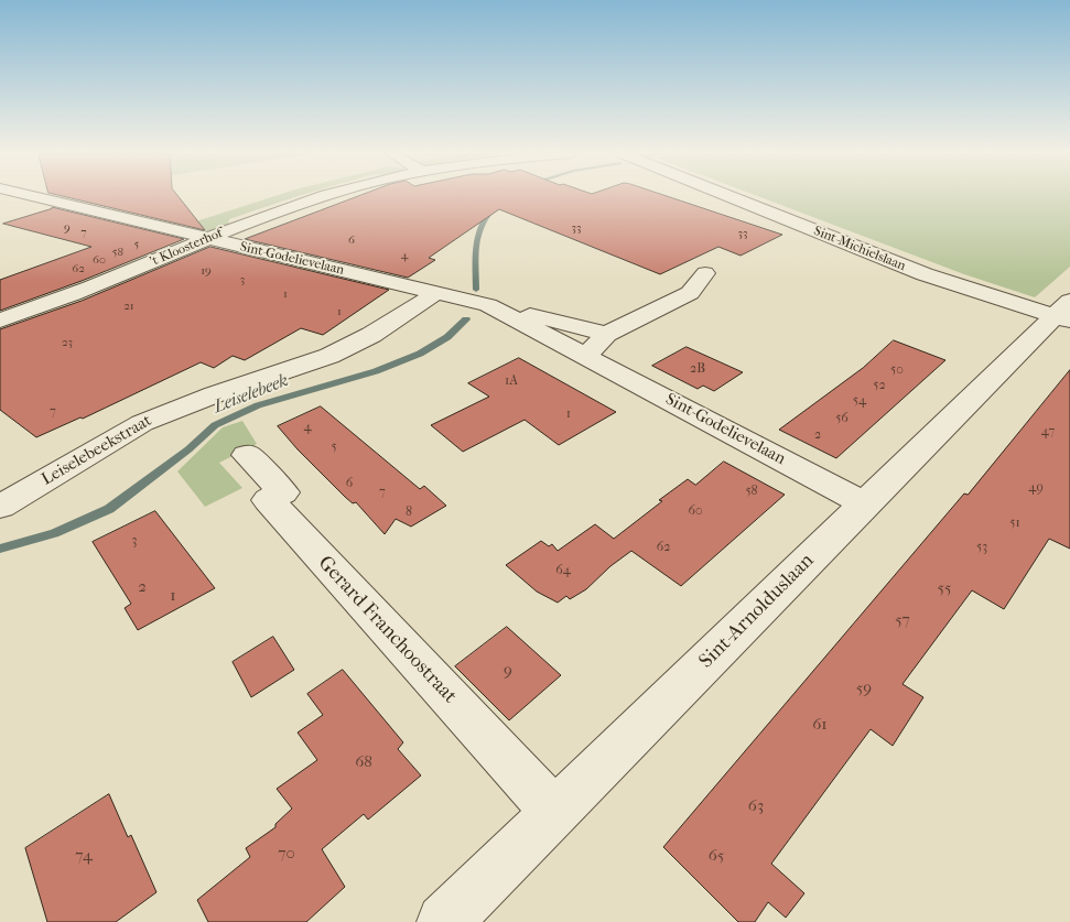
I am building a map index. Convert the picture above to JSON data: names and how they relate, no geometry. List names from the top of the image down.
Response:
{
  "streets": {
    "street": [
      "'t Kloosterhof",
      "Sint-Michielslaan",
      "Sint-Godelievelaan",
      "Leiselebeekstraat",
      "Sint-Arnolduslaan",
      "Gerard Franchoostraat"
    ]
  },
  "crossings": [
    ["'t Kloosterhof", "Sint-Godelievelaan"],
    ["Sint-Michielslaan", "Sint-Arnolduslaan"],
    ["Sint-Godelievelaan", "Leiselebeekstraat"],
    ["Sint-Godelievelaan", "Sint-Arnolduslaan"],
    ["Sint-Arnolduslaan", "Gerard Franchoostraat"]
  ],
  "water": ["Leiselebeek"],
  "house_numbers": [
    "9",
    "33",
    "7",
    "33",
    "6",
    "5",
    "58",
    "4",
    "60",
    "62",
    "19",
    "3",
    "1",
    "21",
    "1",
    "23",
    "2B",
    "50",
    "1A",
    "52",
    "54",
    "7",
    "1",
    "56",
    "4",
    "47",
    "2",
    "5",
    "6",
    "49",
    "58",
    "7",
    "60",
    "8",
    "51",
    "3",
    "62",
    "53",
    "64",
    "2",
    "55",
    "1",
    "57",
    "9",
    "59",
    "61",
    "68",
    "63",
    "70",
    "74",
    "65"
  ]
}
